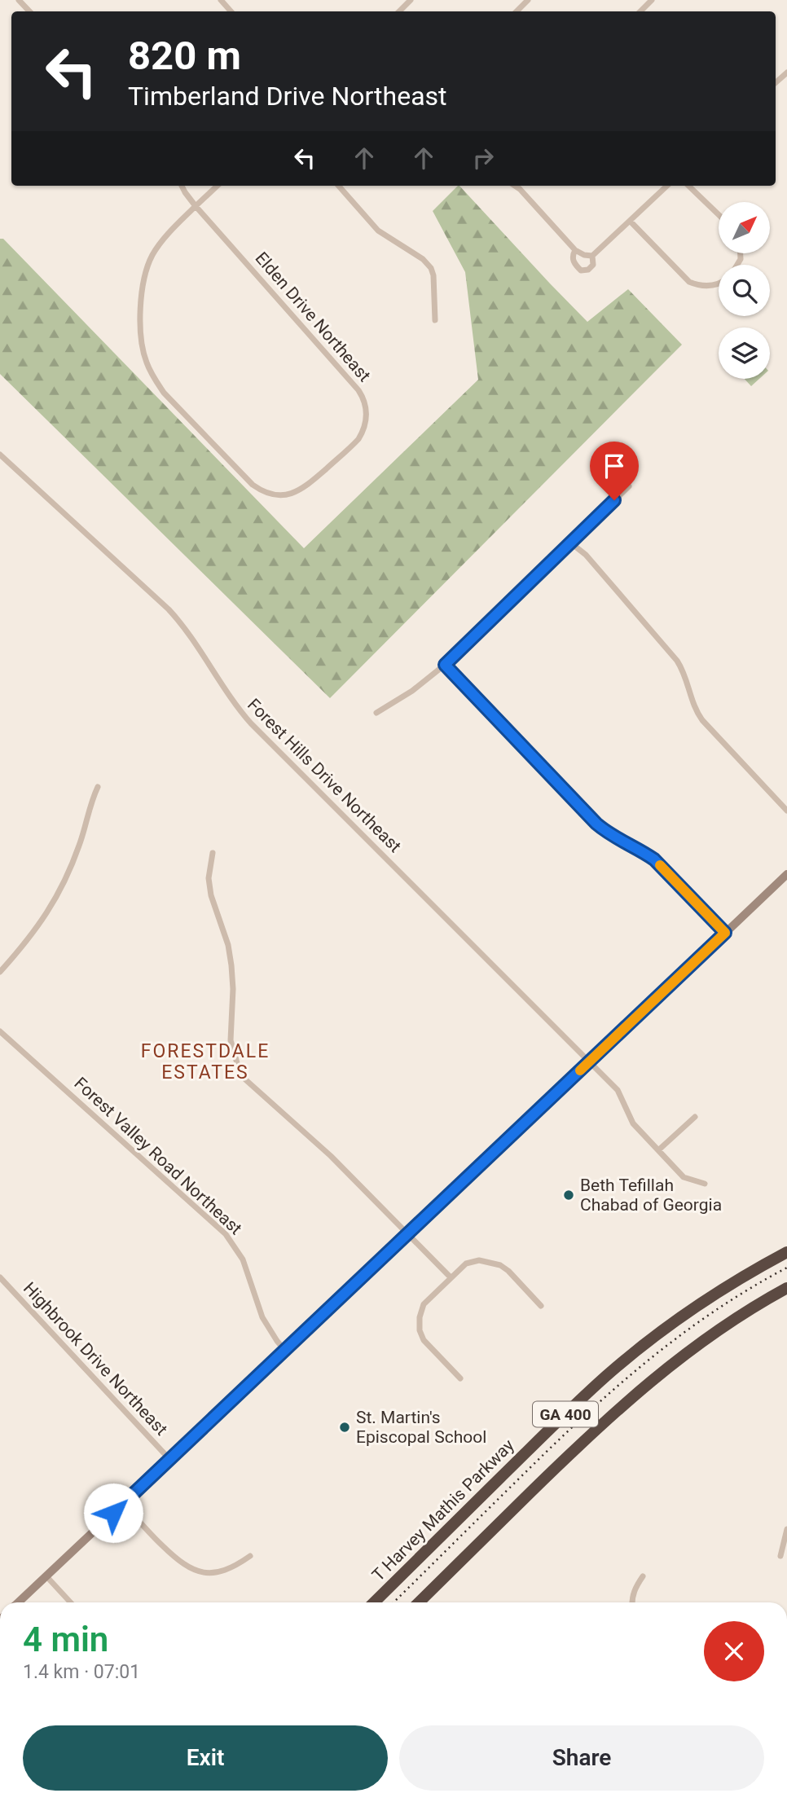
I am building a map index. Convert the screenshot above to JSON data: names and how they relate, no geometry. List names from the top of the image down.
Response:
{
  "streets": {
    "highway": ["GA 400", "T Harvey Mathis Parkway"],
    "street": [
      "Elden Drive Northeast",
      "Forest Hills Drive Northeast",
      "Forest Valley Road Northeast",
      "Highbrook Drive Northeast"
    ]
  },
  "districts": ["FORESTDALE ESTATES"],
  "places": ["Beth Tefillah Chabad of Georgia", "St. Martin's Episcopal School"],
  "north": "top right",
  "page": {
    "turn": ["820 m", "Timberland Drive Northeast"],
    "heading": ["4 min", "1.4 km · 07:01"],
    "buttons": ["Exit", "Share"]
  }
}
